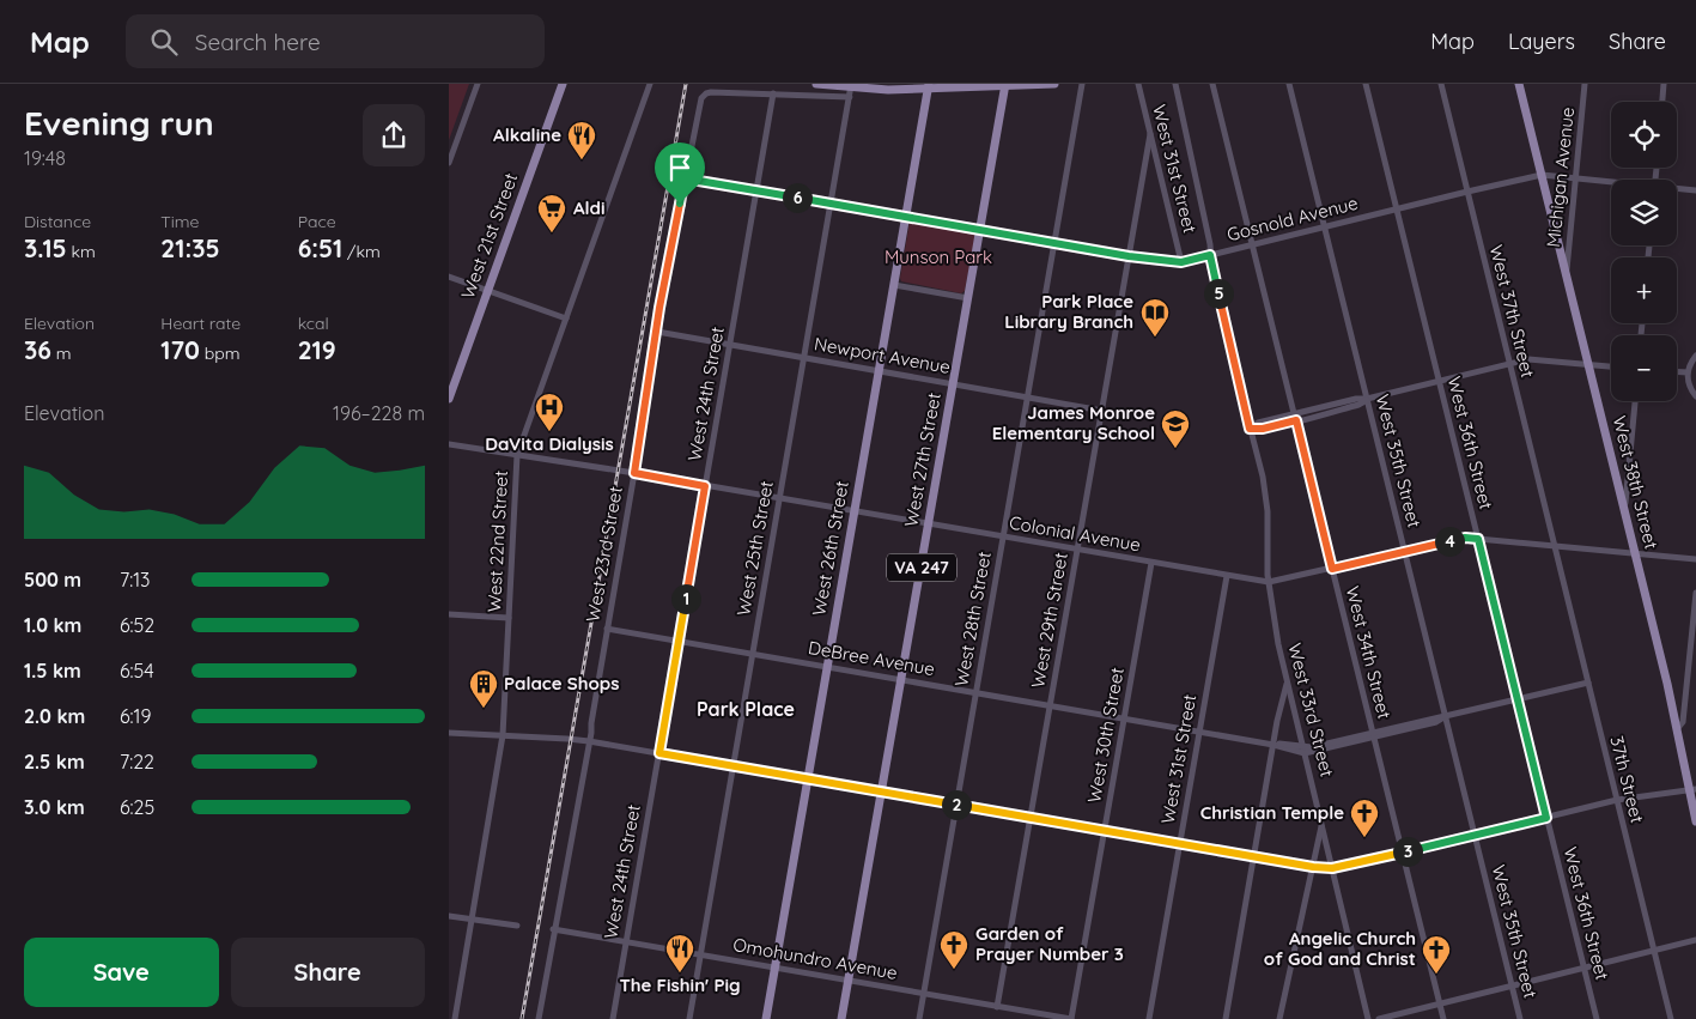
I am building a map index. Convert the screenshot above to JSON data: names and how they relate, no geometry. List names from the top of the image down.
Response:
{
  "streets": {
    "main road": [
      "West 21st Street",
      "West 27th Street",
      "West 38th Street",
      "West 26th Street",
      "VA 247"
    ],
    "street": [
      "West 31st Street",
      "Michigan Avenue",
      "Gosnold Avenue",
      "West 37th Street",
      "Newport Avenue",
      "West 24th Street",
      "West 36th Street",
      "West 35th Street",
      "Colonial Avenue",
      "West 22nd Street",
      "West 25th Street",
      "West 23rd Street",
      "West 28th Street",
      "West 29th Street",
      "West 34th Street",
      "DeBree Avenue",
      "West 33rd Street",
      "West 30th Street",
      "37th Street",
      "Omohundro Avenue"
    ]
  },
  "crossings": [
    ["West 31st Street", "Gosnold Avenue"],
    ["West 31st Street", "Colonial Avenue"],
    ["West 31st Street", "West 29th Street"],
    ["West 31st Street", "DeBree Avenue"],
    ["Michigan Avenue", "Gosnold Avenue"],
    ["Michigan Avenue", "West 38th Street"],
    ["Gosnold Avenue", "West 37th Street"],
    ["Gosnold Avenue", "West 24th Street"],
    ["Gosnold Avenue", "West 36th Street"],
    ["Gosnold Avenue", "West 27th Street"],
    ["Gosnold Avenue", "West 35th Street"],
    ["Gosnold Avenue", "West 38th Street"],
    ["Gosnold Avenue", "West 25th Street"],
    ["Gosnold Avenue", "West 26th Street"],
    ["Gosnold Avenue", "West 23rd Street"],
    ["Gosnold Avenue", "West 28th Street"],
    ["Gosnold Avenue", "West 29th Street"],
    ["Gosnold Avenue", "West 34th Street"],
    ["Gosnold Avenue", "West 33rd Street"],
    ["West 37th Street", "Colonial Avenue"],
    ["West 37th Street", "37th Street"],
    ["Newport Avenue", "West 24th Street"],
    ["Newport Avenue", "West 27th Street"],
    ["Newport Avenue", "West 25th Street"],
    ["Newport Avenue", "West 26th Street"],
    ["Newport Avenue", "West 23rd Street"],
    ["Newport Avenue", "West 28th Street"],
    ["Newport Avenue", "West 29th Street"],
    ["West 24th Street", "Colonial Avenue"],
    ["West 24th Street", "West 23rd Street"],
    ["West 24th Street", "DeBree Avenue"],
    ["West 24th Street", "Omohundro Avenue"],
    ["West 36th Street", "Colonial Avenue"],
    ["West 36th Street", "DeBree Avenue"],
    ["West 27th Street", "Colonial Avenue"],
    ["West 27th Street", "DeBree Avenue"],
    ["West 27th Street", "Omohundro Avenue"],
    ["West 35th Street", "Colonial Avenue"],
    ["West 35th Street", "DeBree Avenue"],
    ["West 38th Street", "Colonial Avenue"],
    ["Colonial Avenue", "West 22nd Street"],
    ["Colonial Avenue", "West 25th Street"],
    ["Colonial Avenue", "West 26th Street"],
    ["Colonial Avenue", "West 23rd Street"],
    ["Colonial Avenue", "West 28th Street"],
    ["Colonial Avenue", "West 29th Street"],
    ["Colonial Avenue", "West 34th Street"],
    ["Colonial Avenue", "West 33rd Street"],
    ["Colonial Avenue", "West 30th Street"],
    ["Colonial Avenue", "37th Street"],
    ["West 25th Street", "DeBree Avenue"],
    ["West 25th Street", "Omohundro Avenue"],
    ["West 26th Street", "DeBree Avenue"],
    ["West 26th Street", "Omohundro Avenue"],
    ["West 23rd Street", "DeBree Avenue"],
    ["West 23rd Street", "Omohundro Avenue"],
    ["West 28th Street", "DeBree Avenue"],
    ["West 28th Street", "Omohundro Avenue"],
    ["West 29th Street", "DeBree Avenue"],
    ["West 29th Street", "Omohundro Avenue"],
    ["West 34th Street", "DeBree Avenue"],
    ["DeBree Avenue", "West 33rd Street"],
    ["DeBree Avenue", "West 30th Street"],
    ["DeBree Avenue", "37th Street"],
    ["West 30th Street", "Omohundro Avenue"]
  ],
  "districts": ["Park Place"],
  "parks": ["Munson Park"],
  "places": {
    "restaurant": ["Alkaline", "The Fishin' Pig"],
    "supermarket": ["Aldi"],
    "library": ["Park Place Library Branch"],
    "hospital": ["DaVita Dialysis"],
    "school or university": ["James Monroe Elementary School"],
    "building": ["Palace Shops"],
    "church": ["Christian Temple", "Garden of Prayer Number 3", "Angelic Church of God and Christ"]
  },
  "page": {
    "header": "Map",
    "search": "Search here",
    "nav": ["Map", "Layers", "Share"],
    "heading": ["Evening run", "19:48"],
    "map_buttons": ["+", "−"],
    "pins": [
      "6",
      "5",
      "4",
      "1",
      "2",
      "3"
    ],
    "stats": [
      ["Distance", "3.15 km"],
      ["Time", "21:35"],
      ["Pace", "6:51 /km"],
      ["Elevation", "36 m"],
      ["Heart rate", "170 bpm"],
      ["kcal", "219"]
    ],
    "chart": ["Elevation", "196–228 m"],
    "list": [
      {
        "name": "500 m",
        "note": "7:13"
      },
      {
        "name": "1.0 km",
        "note": "6:52"
      },
      {
        "name": "1.5 km",
        "note": "6:54"
      },
      {
        "name": "2.0 km",
        "note": "6:19"
      },
      {
        "name": "2.5 km",
        "note": "7:22"
      },
      {
        "name": "3.0 km",
        "note": "6:25"
      }
    ],
    "buttons": ["Save", "Share"]
  }
}
